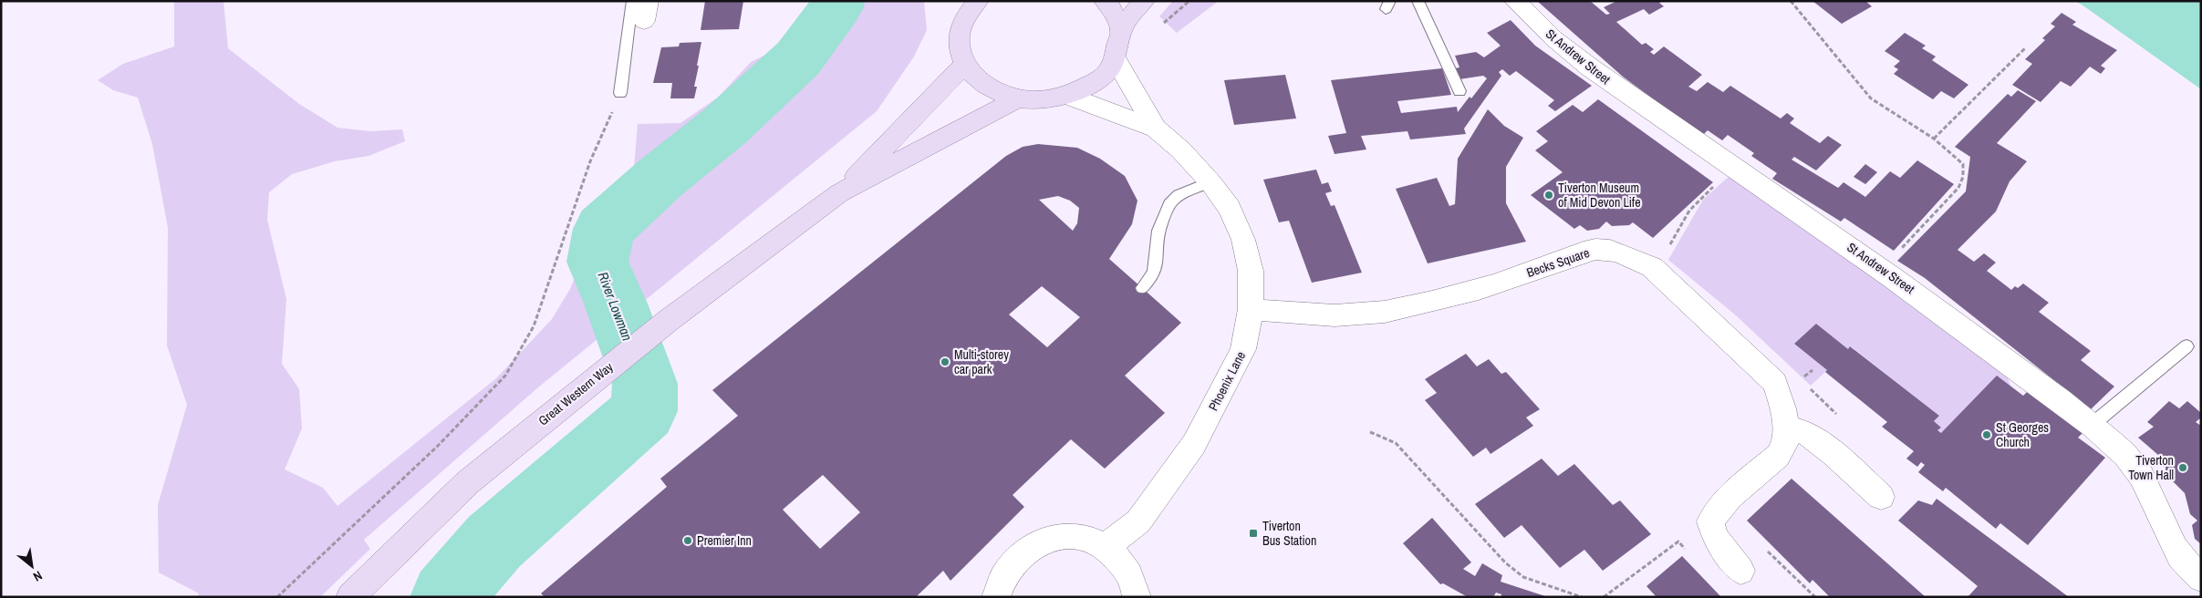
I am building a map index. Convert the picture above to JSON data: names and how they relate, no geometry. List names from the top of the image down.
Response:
{
  "streets": {
    "main road": ["Great Western Way"],
    "street": ["St Andrew Street", "Becks Square", "Phoenix Lane"]
  },
  "crossings": [
    ["Becks Square", "Phoenix Lane"]
  ],
  "water": ["River Lowman"],
  "places": {
    "other": [
      "Tiverton Museum of Mid Devon Life",
      "Multi-storey car park",
      "St Georges Church",
      "Tiverton Town Hall",
      "Premier Inn"
    ],
    "transit": ["Tiverton Bus Station"]
  },
  "north": "bottom right"
}
